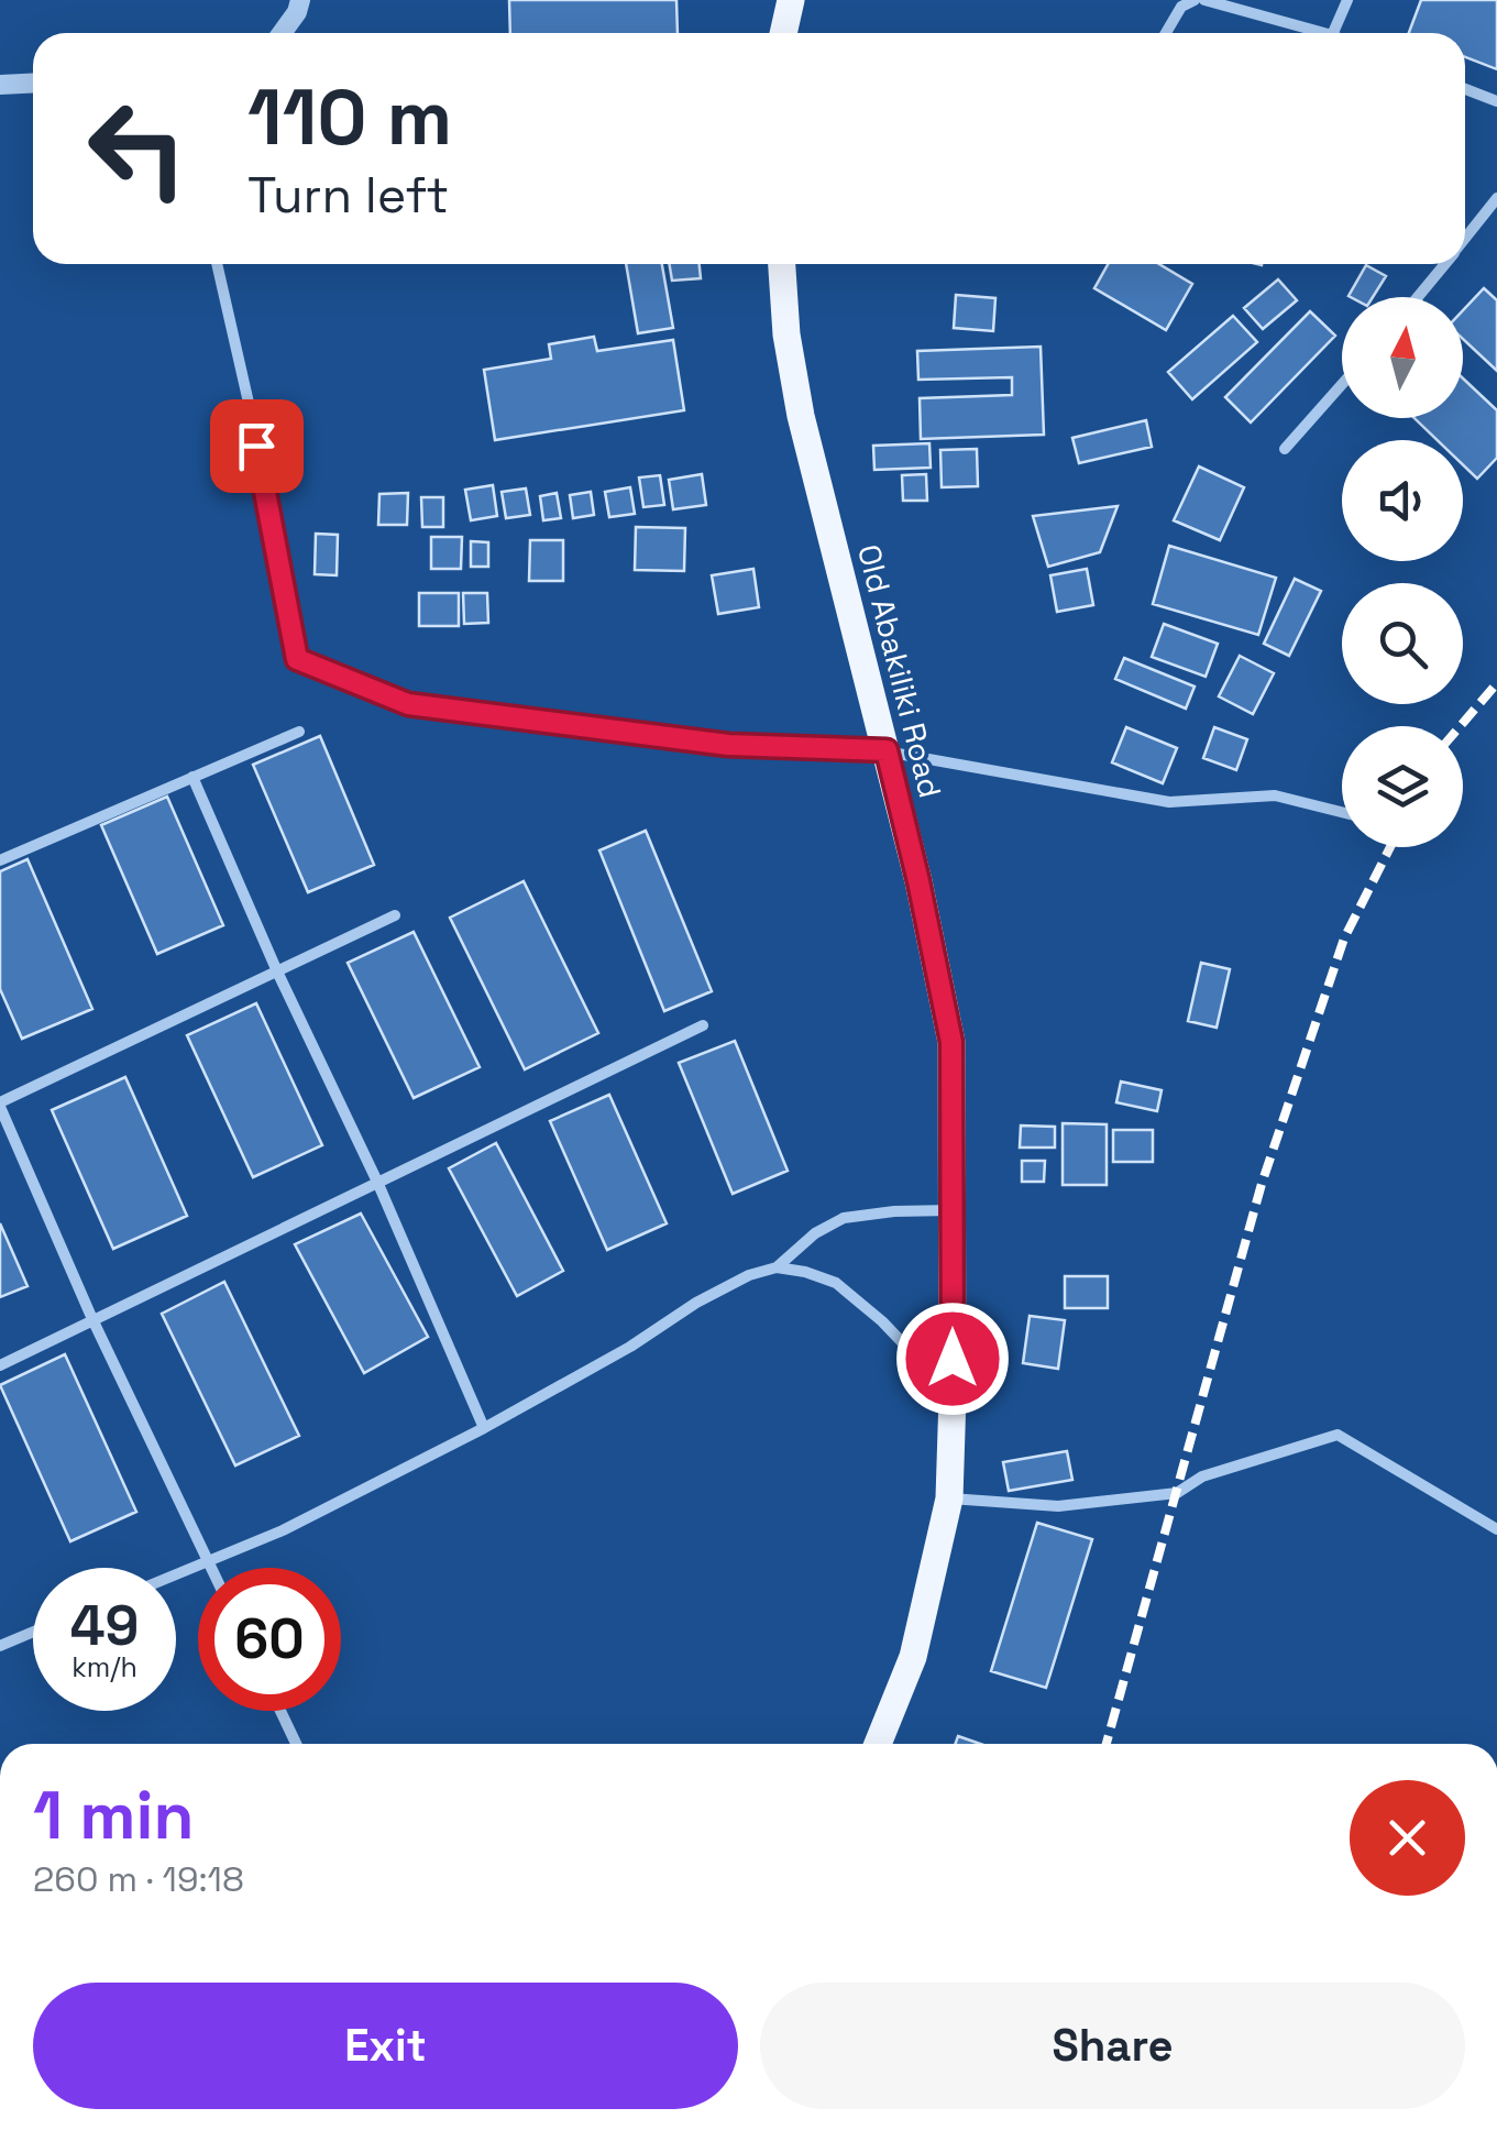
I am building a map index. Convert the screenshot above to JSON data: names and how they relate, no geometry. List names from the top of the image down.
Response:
{
  "streets": {
    "main road": ["Old Abakiliki Road"]
  },
  "north": "top",
  "page": {
    "turn": ["110 m", "Turn left"],
    "speed": "49 km/h",
    "limit": "60",
    "heading": ["1 min", "260 m · 19:18"],
    "buttons": ["Exit", "Share"]
  }
}
